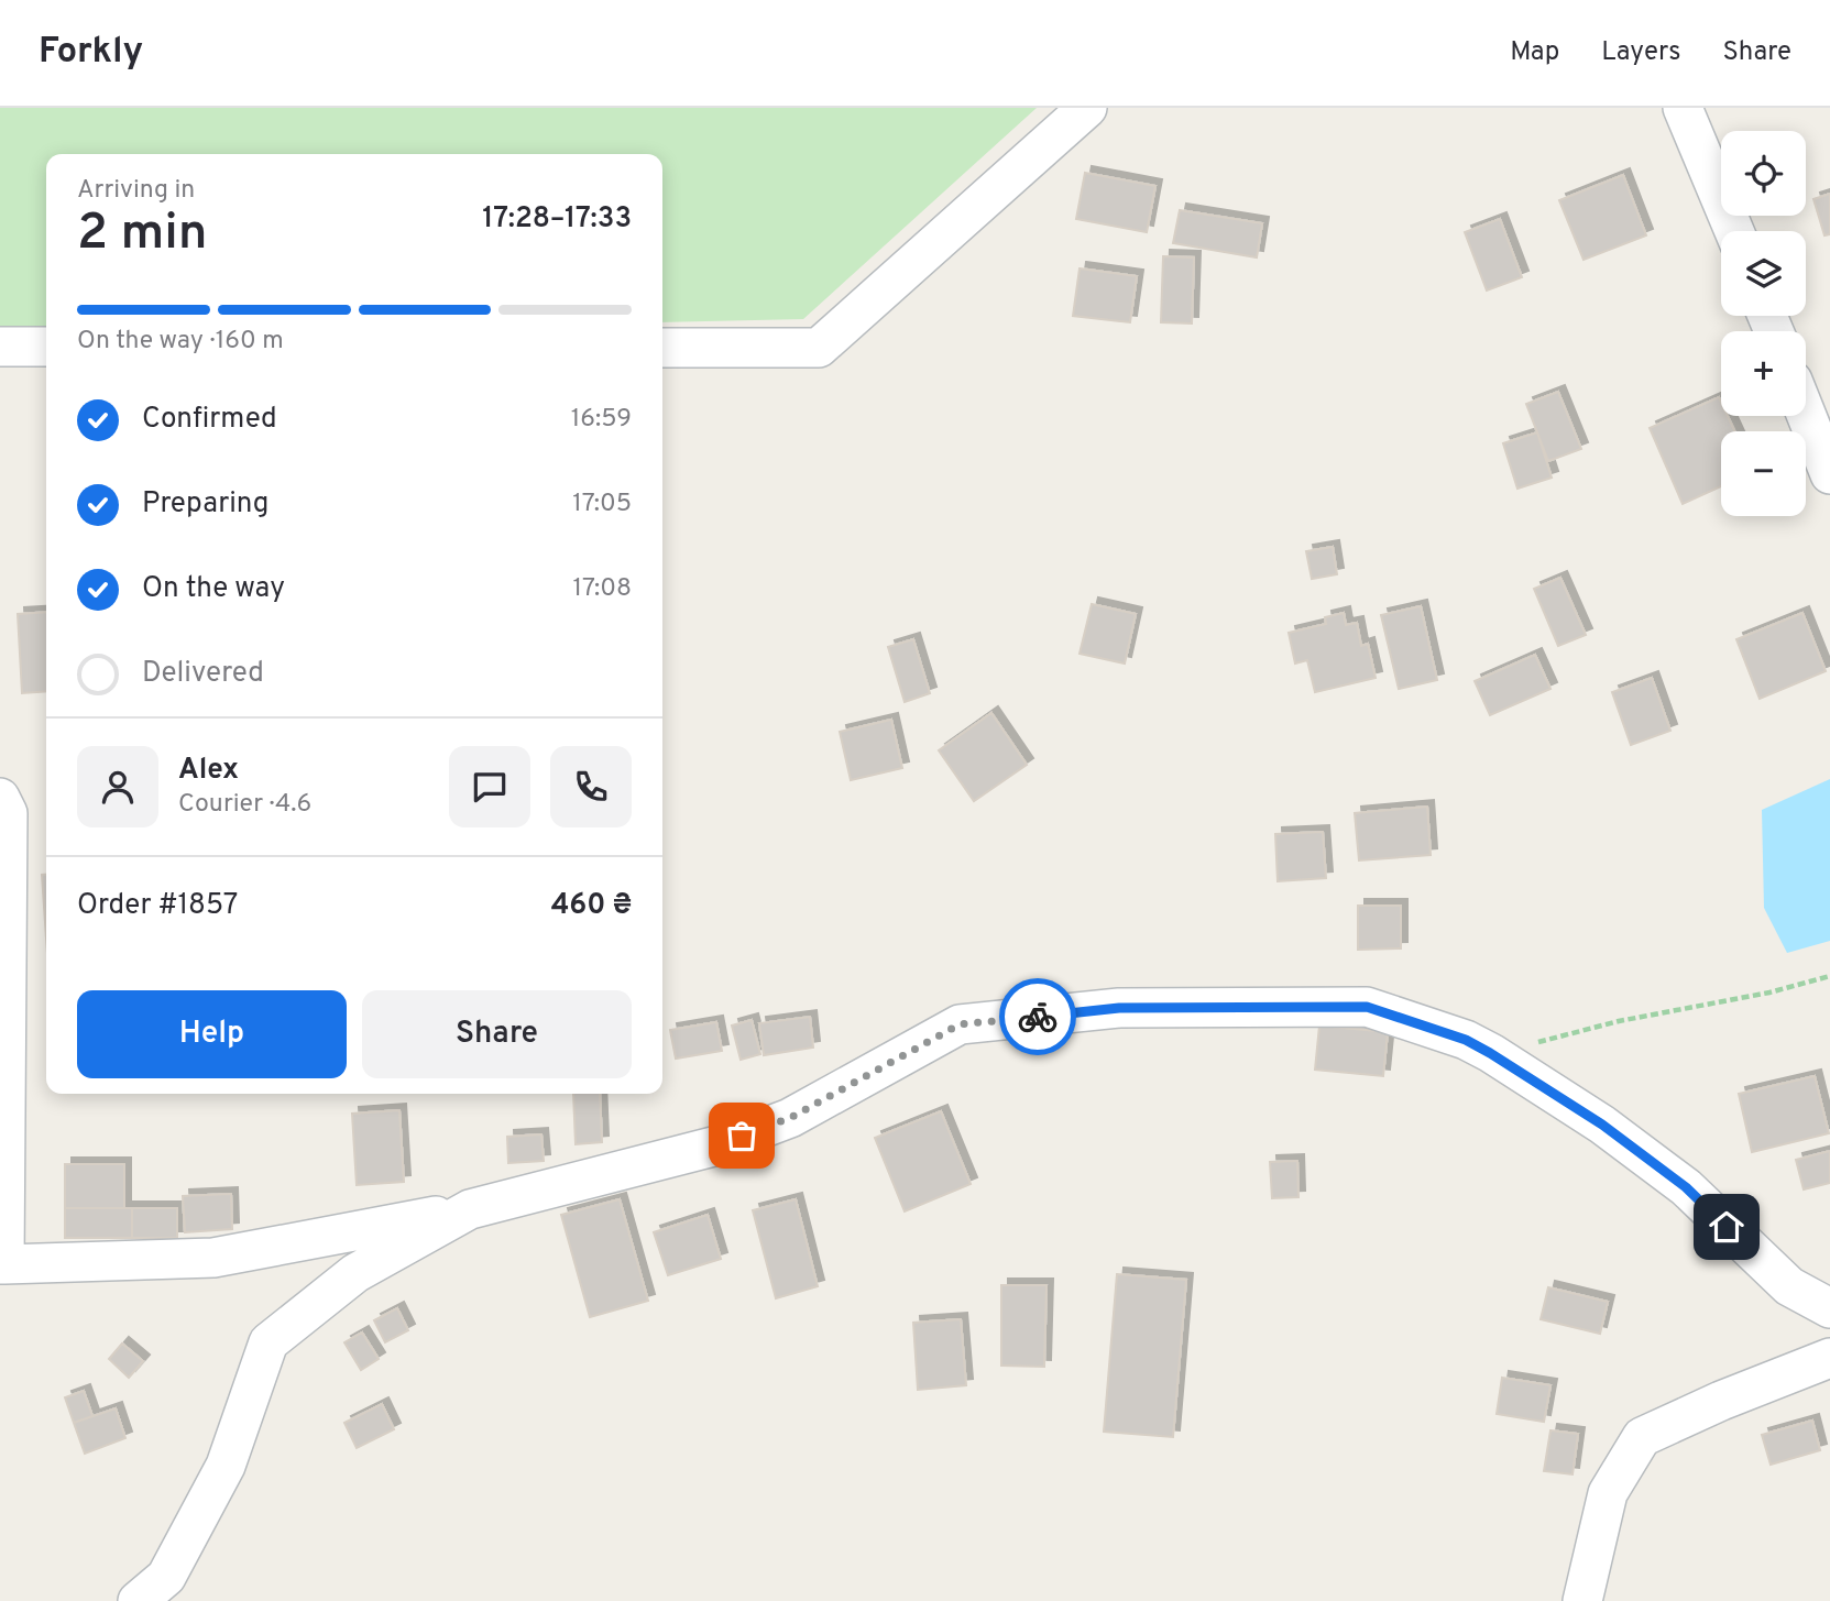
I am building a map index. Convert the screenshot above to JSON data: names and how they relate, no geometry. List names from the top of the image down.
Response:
{
  "page": {
    "header": "Forkly",
    "nav": ["Map", "Layers", "Share"],
    "map_buttons": ["+", "−"],
    "heading": ["2 min", "Arriving in", "17:28–17:33"],
    "panel": [
      "Alex",
      "Courier · 4.6",
      "Order #1857",
      "460 ₴"
    ],
    "bar": "On the way · 160 m",
    "list": [
      ["Confirmed", "16:59"],
      ["Preparing", "17:05"],
      ["On the way", "17:08"],
      "Delivered"
    ],
    "buttons": ["Help", "Share"]
  }
}
